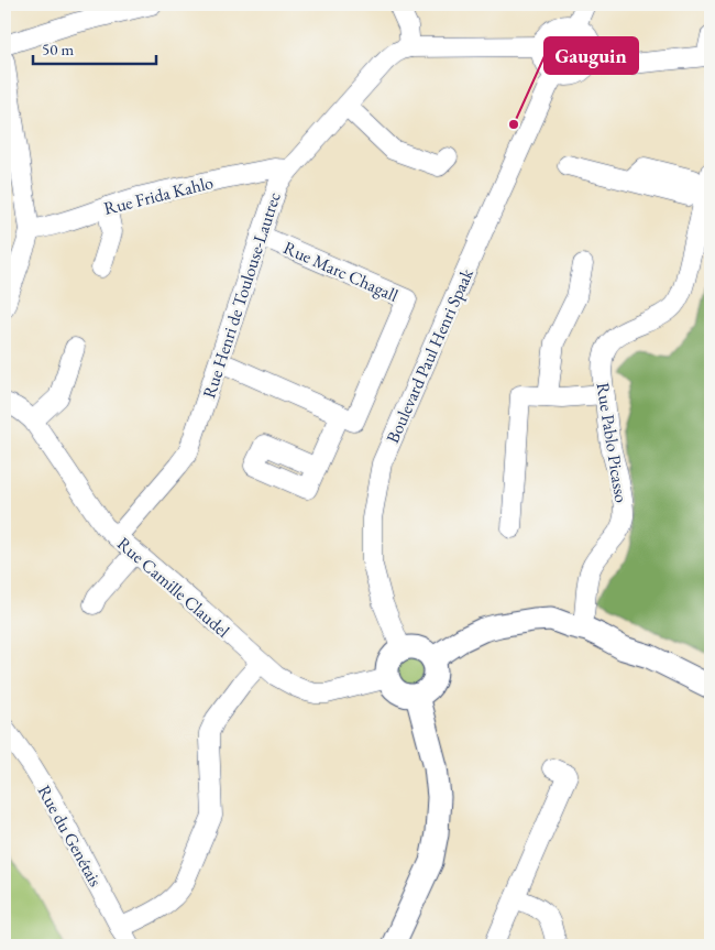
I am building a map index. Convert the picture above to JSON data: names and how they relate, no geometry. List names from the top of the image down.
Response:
{
  "streets": {
    "street": [
      "Rue Frida Kahlo",
      "Rue Marc Chagall",
      "Rue Henri de Toulouse-Lautrec",
      "Boulevard Paul Henri Spaak",
      "Rue Pablo Picasso",
      "Rue Camille Claudel",
      "Rue du Genétais"
    ]
  },
  "crossings": [
    ["Rue Frida Kahlo", "Rue Henri de Toulouse-Lautrec"],
    ["Rue Marc Chagall", "Rue Henri de Toulouse-Lautrec"],
    ["Rue Henri de Toulouse-Lautrec", "Boulevard Paul Henri Spaak"],
    ["Rue Henri de Toulouse-Lautrec", "Rue Camille Claudel"],
    ["Boulevard Paul Henri Spaak", "Rue Camille Claudel"]
  ],
  "places": ["Gauguin"],
  "scale_bar": "50 m"
}
